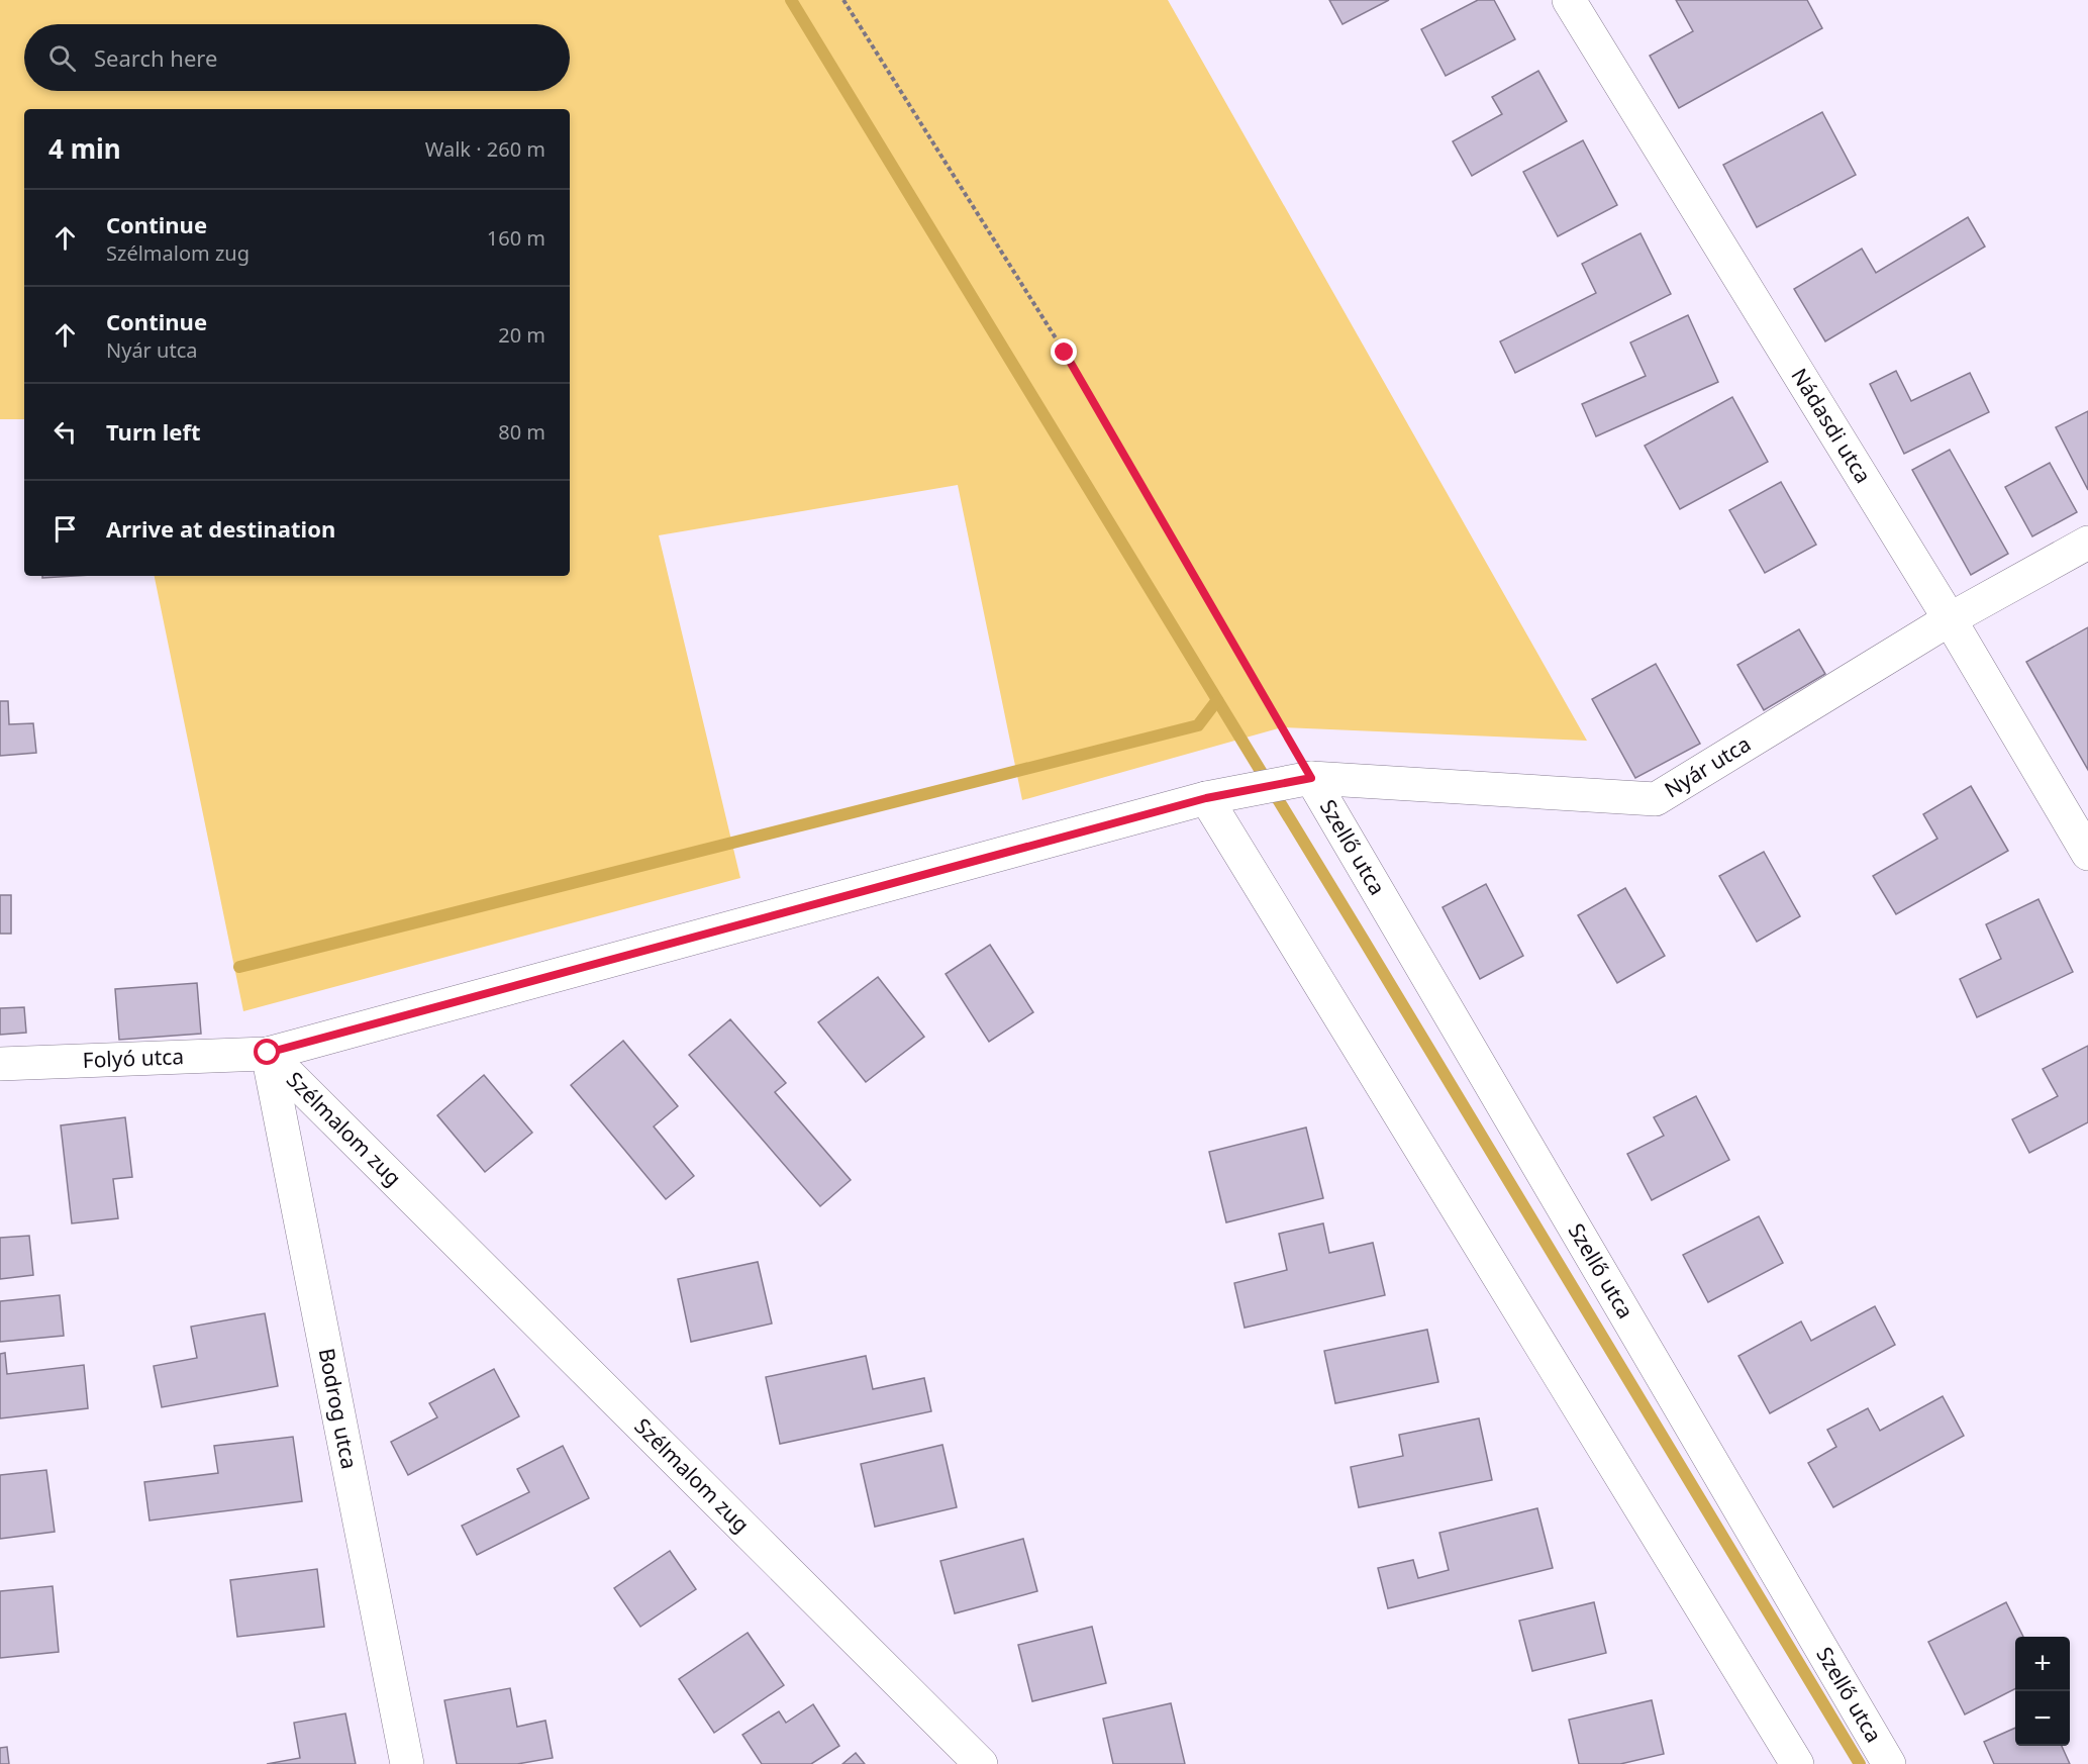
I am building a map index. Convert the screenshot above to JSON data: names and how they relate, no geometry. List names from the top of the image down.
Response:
{
  "streets": {
    "street": [
      "Nádasdi utca",
      "Nyár utca",
      "Szellő utca",
      "Folyó utca",
      "Szélmalom zug",
      "Bodrog utca"
    ]
  },
  "crossings": [
    ["Nádasdi utca", "Nyár utca"],
    ["Nyár utca", "Szellő utca"],
    ["Nyár utca", "Szélmalom zug"],
    ["Folyó utca", "Szélmalom zug"],
    ["Folyó utca", "Bodrog utca"],
    ["Szélmalom zug", "Bodrog utca"]
  ],
  "page": {
    "search": "Search here",
    "heading": ["4 min", "Walk · 260 m"],
    "list": [
      ["Continue", "Szélmalom zug", "160 m"],
      ["Continue", "Nyár utca", "20 m"],
      ["Turn left", "80 m"],
      "Arrive at destination"
    ],
    "map_buttons": ["+", "−"]
  }
}
